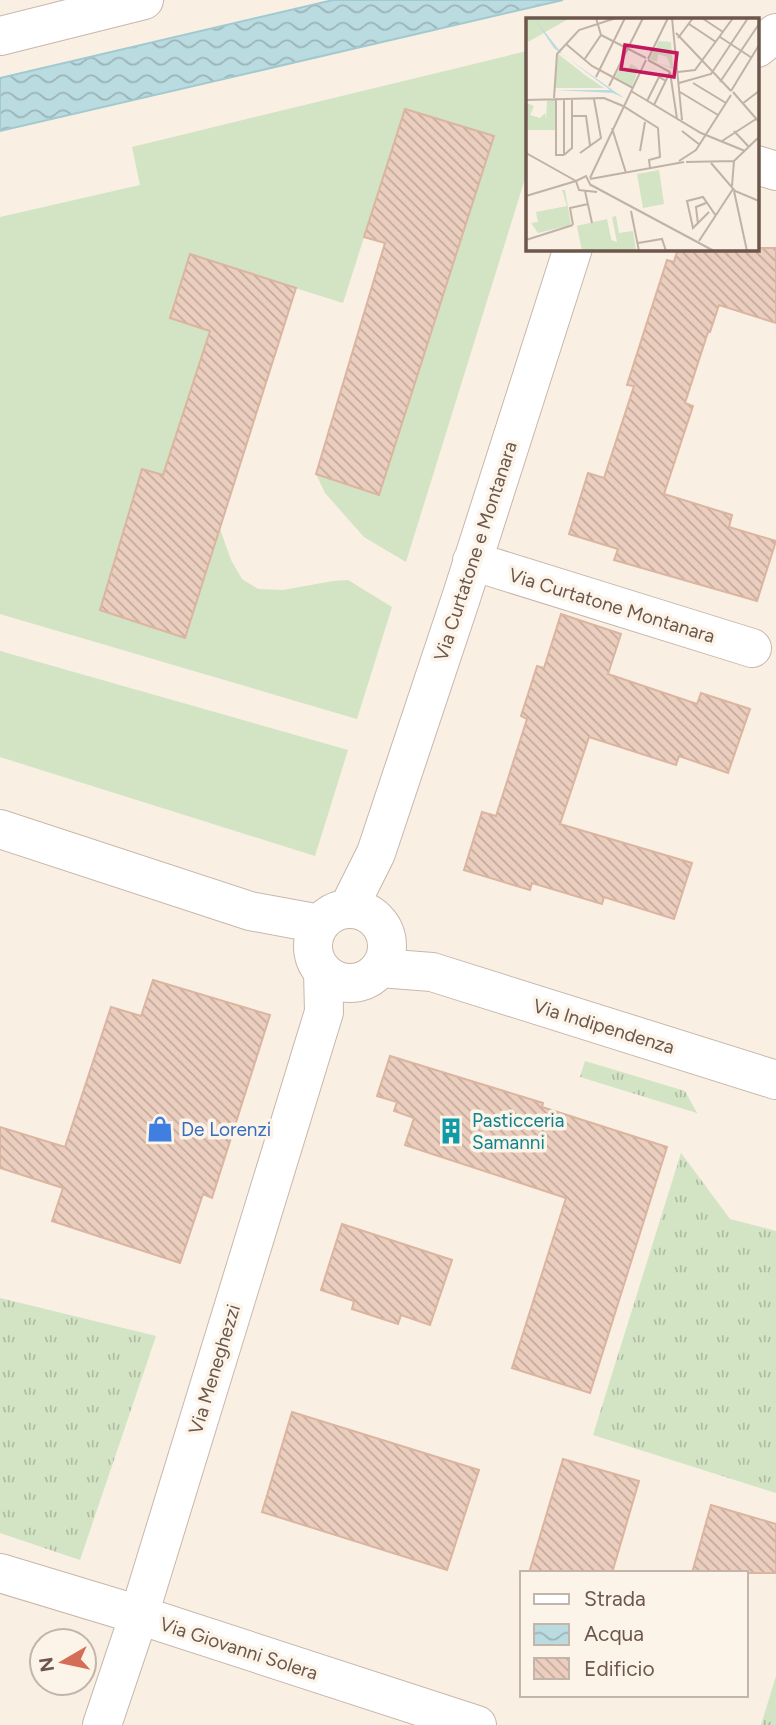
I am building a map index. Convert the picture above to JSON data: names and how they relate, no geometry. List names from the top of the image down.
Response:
{
  "streets": {
    "street": [
      "Via Curtatone e Montanara",
      "Via Curtatone Montanara",
      "Via Indipendenza",
      "Via Meneghezzi",
      "Via Giovanni Solera"
    ]
  },
  "crossings": [
    ["Via Curtatone e Montanara", "Via Curtatone Montanara"],
    ["Via Curtatone e Montanara", "Via Indipendenza"],
    ["Via Curtatone e Montanara", "Via Meneghezzi"],
    ["Via Indipendenza", "Via Meneghezzi"],
    ["Via Meneghezzi", "Via Giovanni Solera"]
  ],
  "places": {
    "shop": ["De Lorenzi"],
    "building": ["Pasticceria Samanni"]
  },
  "legend": ["Strada", "Acqua", "Edificio"],
  "north": "left"
}
